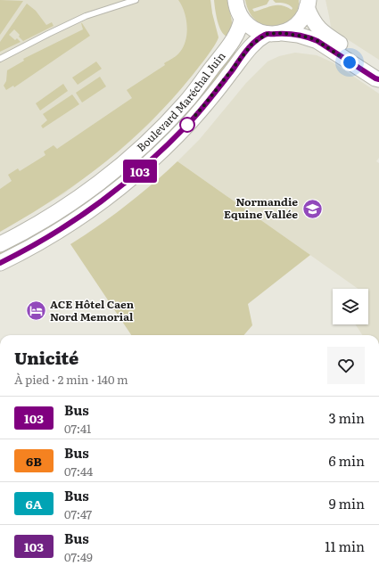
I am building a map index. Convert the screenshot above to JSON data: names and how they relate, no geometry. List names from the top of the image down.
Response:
{
  "streets": {
    "main road": ["Boulevard Maréchal Juin"]
  },
  "places": {
    "school or university": ["Normandie Equine Vallée"],
    "hotel": ["ACE Hôtel Caen Nord Memorial"]
  },
  "lines": ["bus line 103"],
  "page": {
    "on_map": "103",
    "heading": ["Unicité", "À pied · 2 min · 140 m"],
    "list": [
      {
        "mark": "103",
        "name": "Bus",
        "note": "07:41",
        "value": "3 min"
      },
      {
        "mark": "6B",
        "name": "Bus",
        "note": "07:44",
        "value": "6 min"
      },
      {
        "mark": "6A",
        "name": "Bus",
        "note": "07:47",
        "value": "9 min"
      },
      {
        "mark": "103",
        "name": "Bus",
        "note": "07:49",
        "value": "11 min"
      }
    ]
  }
}
